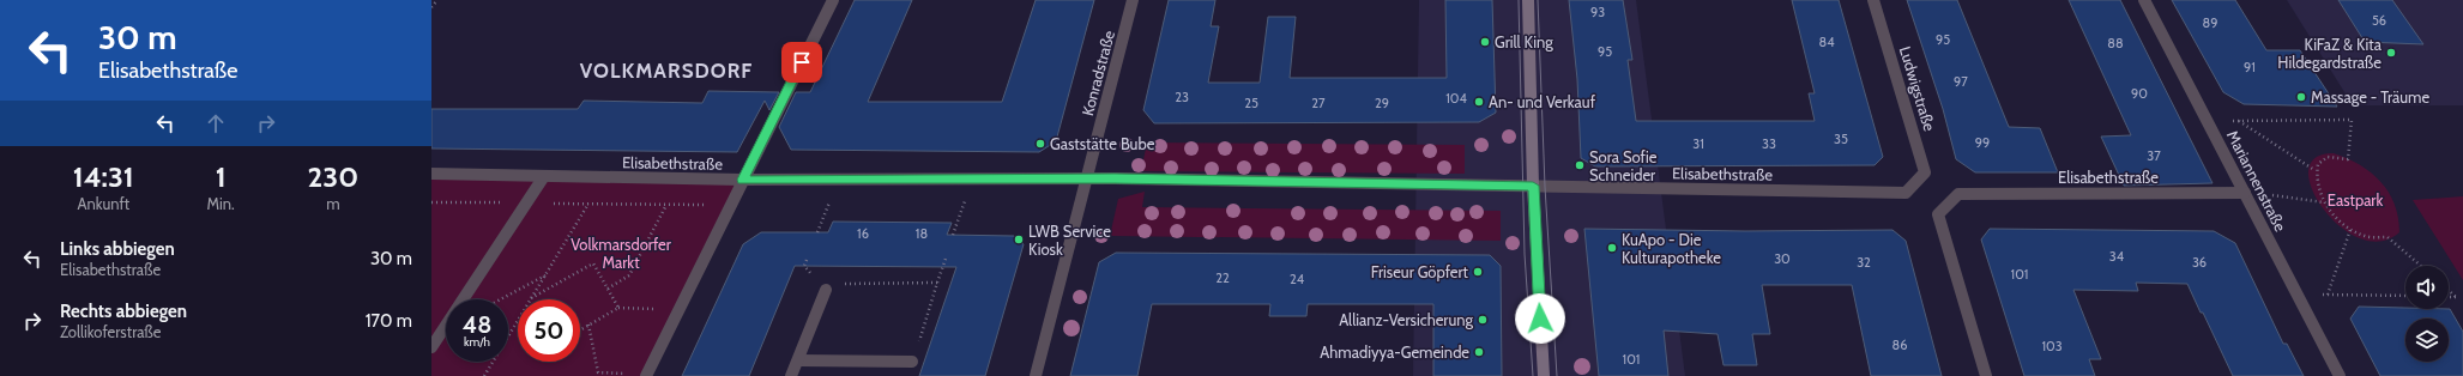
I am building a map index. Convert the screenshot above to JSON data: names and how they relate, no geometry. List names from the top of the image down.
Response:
{
  "streets": {
    "street": [
      "Konradstraße",
      "Ludwigstraße",
      "Elisabethstraße",
      "Mariannenstraße"
    ]
  },
  "crossings": [
    ["Konradstraße", "Elisabethstraße"],
    ["Ludwigstraße", "Elisabethstraße"],
    ["Elisabethstraße", "Mariannenstraße"]
  ],
  "districts": ["VOLKMARSDORF"],
  "parks": ["Eastpark", "Volkmarsdorfer Markt"],
  "places": [
    "Grill King",
    "KiFaZ & Kita Hildegardstraße",
    "Massage - Träume",
    "An- und Verkauf",
    "Gaststätte Bube",
    "Sora Sofie Schneider",
    "LWB Service Kiosk",
    "KuApo - Die Kulturapotheke",
    "Friseur Göpfert",
    "Allianz-Versicherung",
    "Ahmadiyya-Gemeinde"
  ],
  "house_numbers": [
    "93",
    "56",
    "89",
    "95",
    "84",
    "88",
    "95",
    "91",
    "97",
    "90",
    "23",
    "104",
    "25",
    "27",
    "29",
    "35",
    "99",
    "31",
    "33",
    "37",
    "16",
    "18",
    "34",
    "30",
    "32",
    "36",
    "101",
    "22",
    "24",
    "86",
    "103",
    "101"
  ],
  "page": {
    "turn": ["30 m", "Elisabethstraße"],
    "eta": [
      "14:31",
      "Ankunft",
      "1",
      "Min.",
      "230",
      "m"
    ],
    "list": [
      {
        "name": "Links abbiegen",
        "note": "Elisabethstraße",
        "value": "30 m"
      },
      {
        "name": "Rechts abbiegen",
        "note": "Zollikoferstraße",
        "value": "170 m"
      }
    ],
    "speed": "48 km/h",
    "limit": "50"
  }
}
